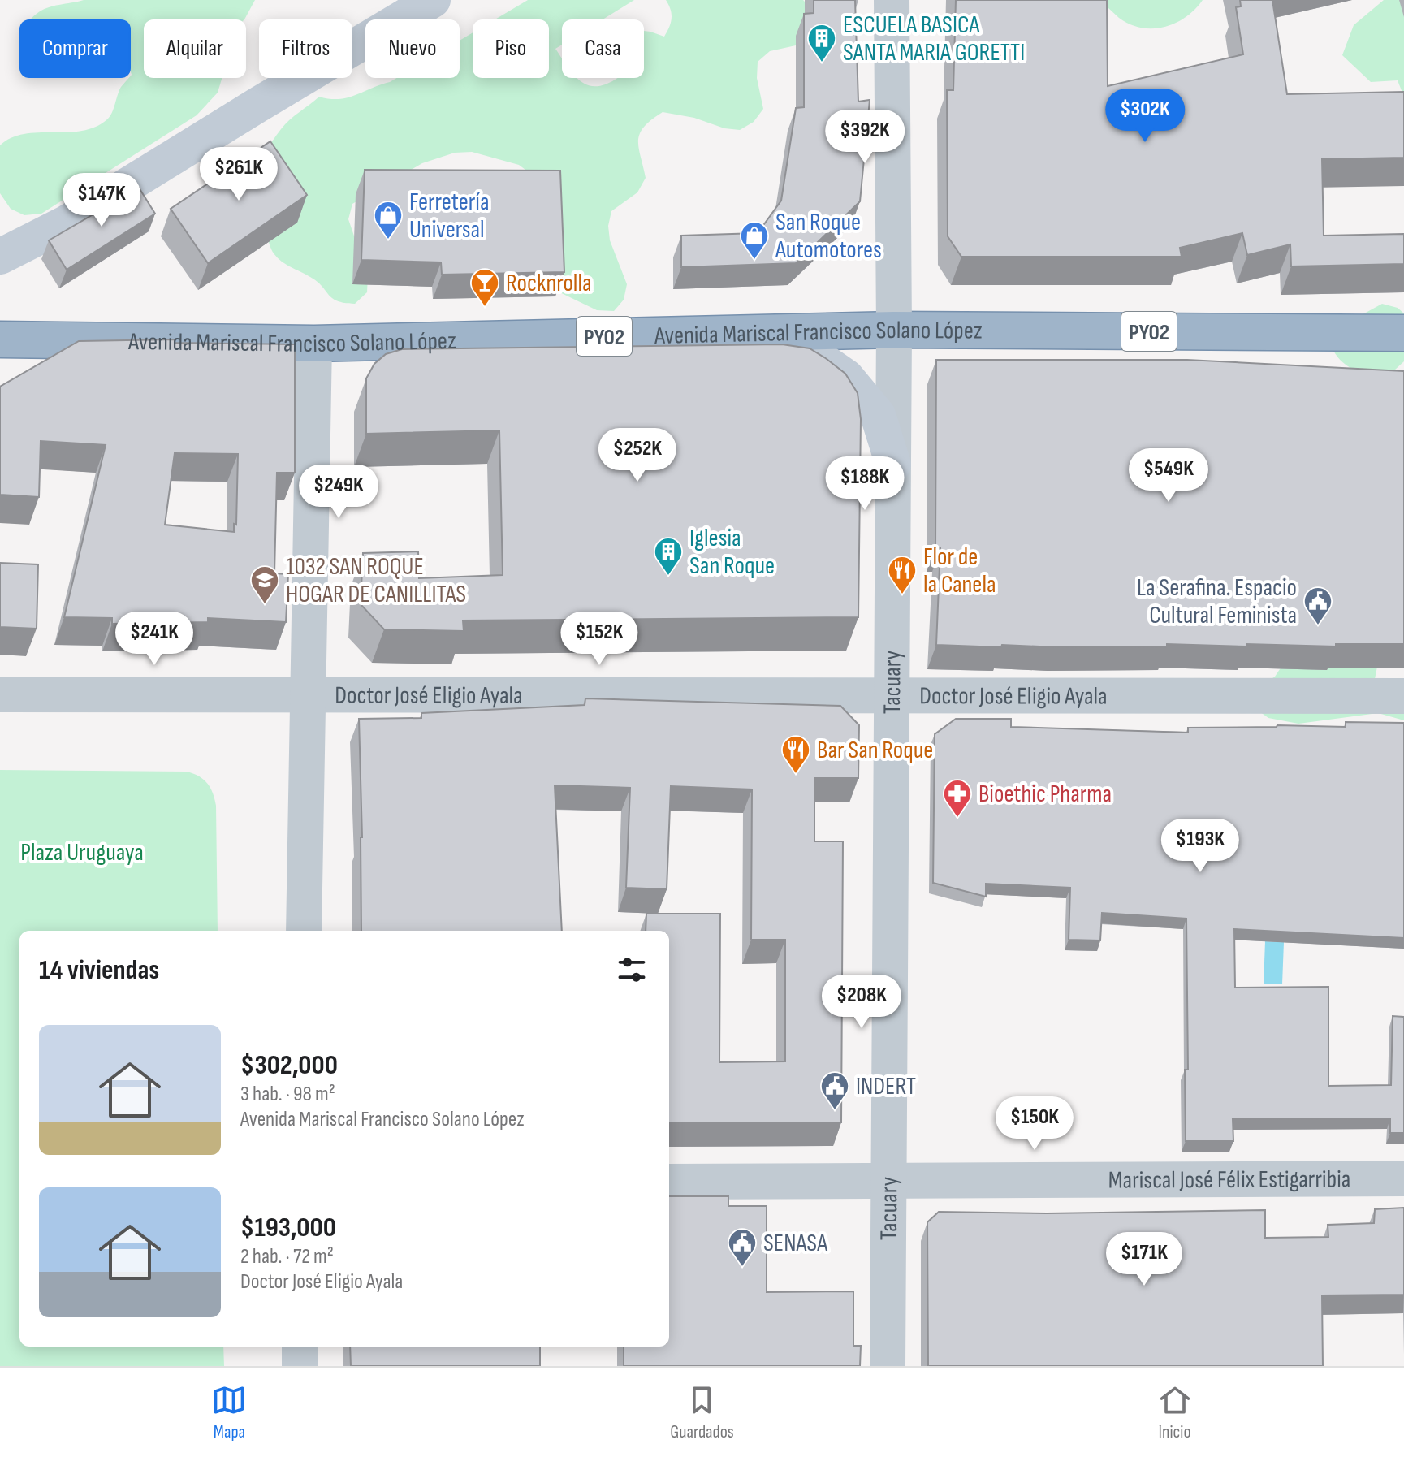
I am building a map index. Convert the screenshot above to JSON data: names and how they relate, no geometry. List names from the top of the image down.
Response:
{
  "streets": {
    "highway": ["PY02", "Avenida Mariscal Francisco Solano López"],
    "street": ["Tacuary", "Doctor José Eligio Ayala", "Mariscal José Félix Estigarribia"]
  },
  "crossings": [
    ["Avenida Mariscal Francisco Solano López", "Tacuary"],
    ["Tacuary", "Doctor José Eligio Ayala"],
    ["Tacuary", "Mariscal José Félix Estigarribia"]
  ],
  "parks": ["Plaza Uruguaya"],
  "places": {
    "building": ["ESCUELA BASICA SANTA MARIA GORETTI", "Iglesia San Roque"],
    "shop": ["Ferretería Universal", "San Roque Automotores"],
    "bar": ["Rocknrolla"],
    "restaurant": ["Flor de la Canela", "Bar San Roque"],
    "school or university": ["1032 SAN ROQUE HOGAR DE CANILLITAS"],
    "public building": ["La Serafina. Espacio Cultural Feminista", "INDERT", "SENASA"],
    "pharmacy": ["Bioethic Pharma"]
  },
  "page": {
    "chip": [
      "Comprar",
      "Alquilar",
      "Filtros",
      "Nuevo",
      "Piso",
      "Casa"
    ],
    "price": [
      "$302K",
      "$392K",
      "$261K",
      "$147K",
      "$252K",
      "$549K",
      "$188K",
      "$249K",
      "$241K",
      "$152K",
      "$193K",
      "$208K",
      "$150K",
      "$171K"
    ],
    "heading": "14 viviendas",
    "list": [
      {
        "name": "$302,000",
        "note": "3 hab. · 98 m² · Avenida Mariscal Francisco Solano López"
      },
      {
        "name": "$193,000",
        "note": "2 hab. · 72 m² · Doctor José Eligio Ayala"
      }
    ],
    "tabs": ["Mapa", "Guardados", "Inicio"]
  }
}
